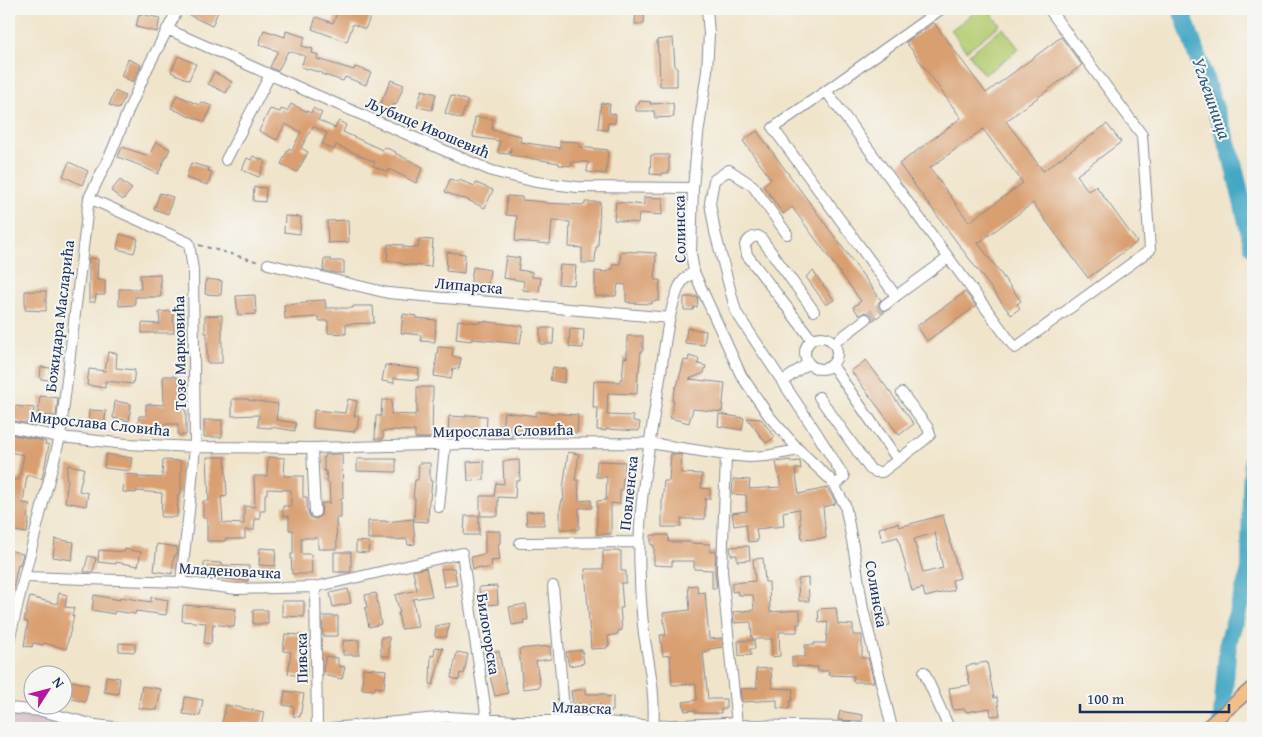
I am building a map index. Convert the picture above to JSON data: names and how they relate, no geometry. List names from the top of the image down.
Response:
{
  "streets": {
    "street": [
      "Љубице Ивошевић",
      "Солинска",
      "Липарска",
      "Божидара Масларића",
      "Тозе Марковића",
      "Мирослава Словића",
      "Повленска",
      "Младеновачка",
      "Билогорска",
      "Пивска",
      "Млавска"
    ]
  },
  "crossings": [
    ["Љубице Ивошевић", "Солинска"],
    ["Љубице Ивошевић", "Божидара Масларића"],
    ["Солинска", "Повленска"],
    ["Липарска", "Повленска"],
    ["Божидара Масларића", "Мирослава Словића"],
    ["Божидара Масларића", "Младеновачка"],
    ["Тозе Марковића", "Мирослава Словића"],
    ["Тозе Марковића", "Младеновачка"],
    ["Мирослава Словића", "Повленска"],
    ["Повленска", "Млавска"],
    ["Младеновачка", "Билогорска"],
    ["Младеновачка", "Пивска"],
    ["Билогорска", "Млавска"]
  ],
  "water": ["Угљешница"],
  "scale_bar": "100 m",
  "north": "top right"
}
